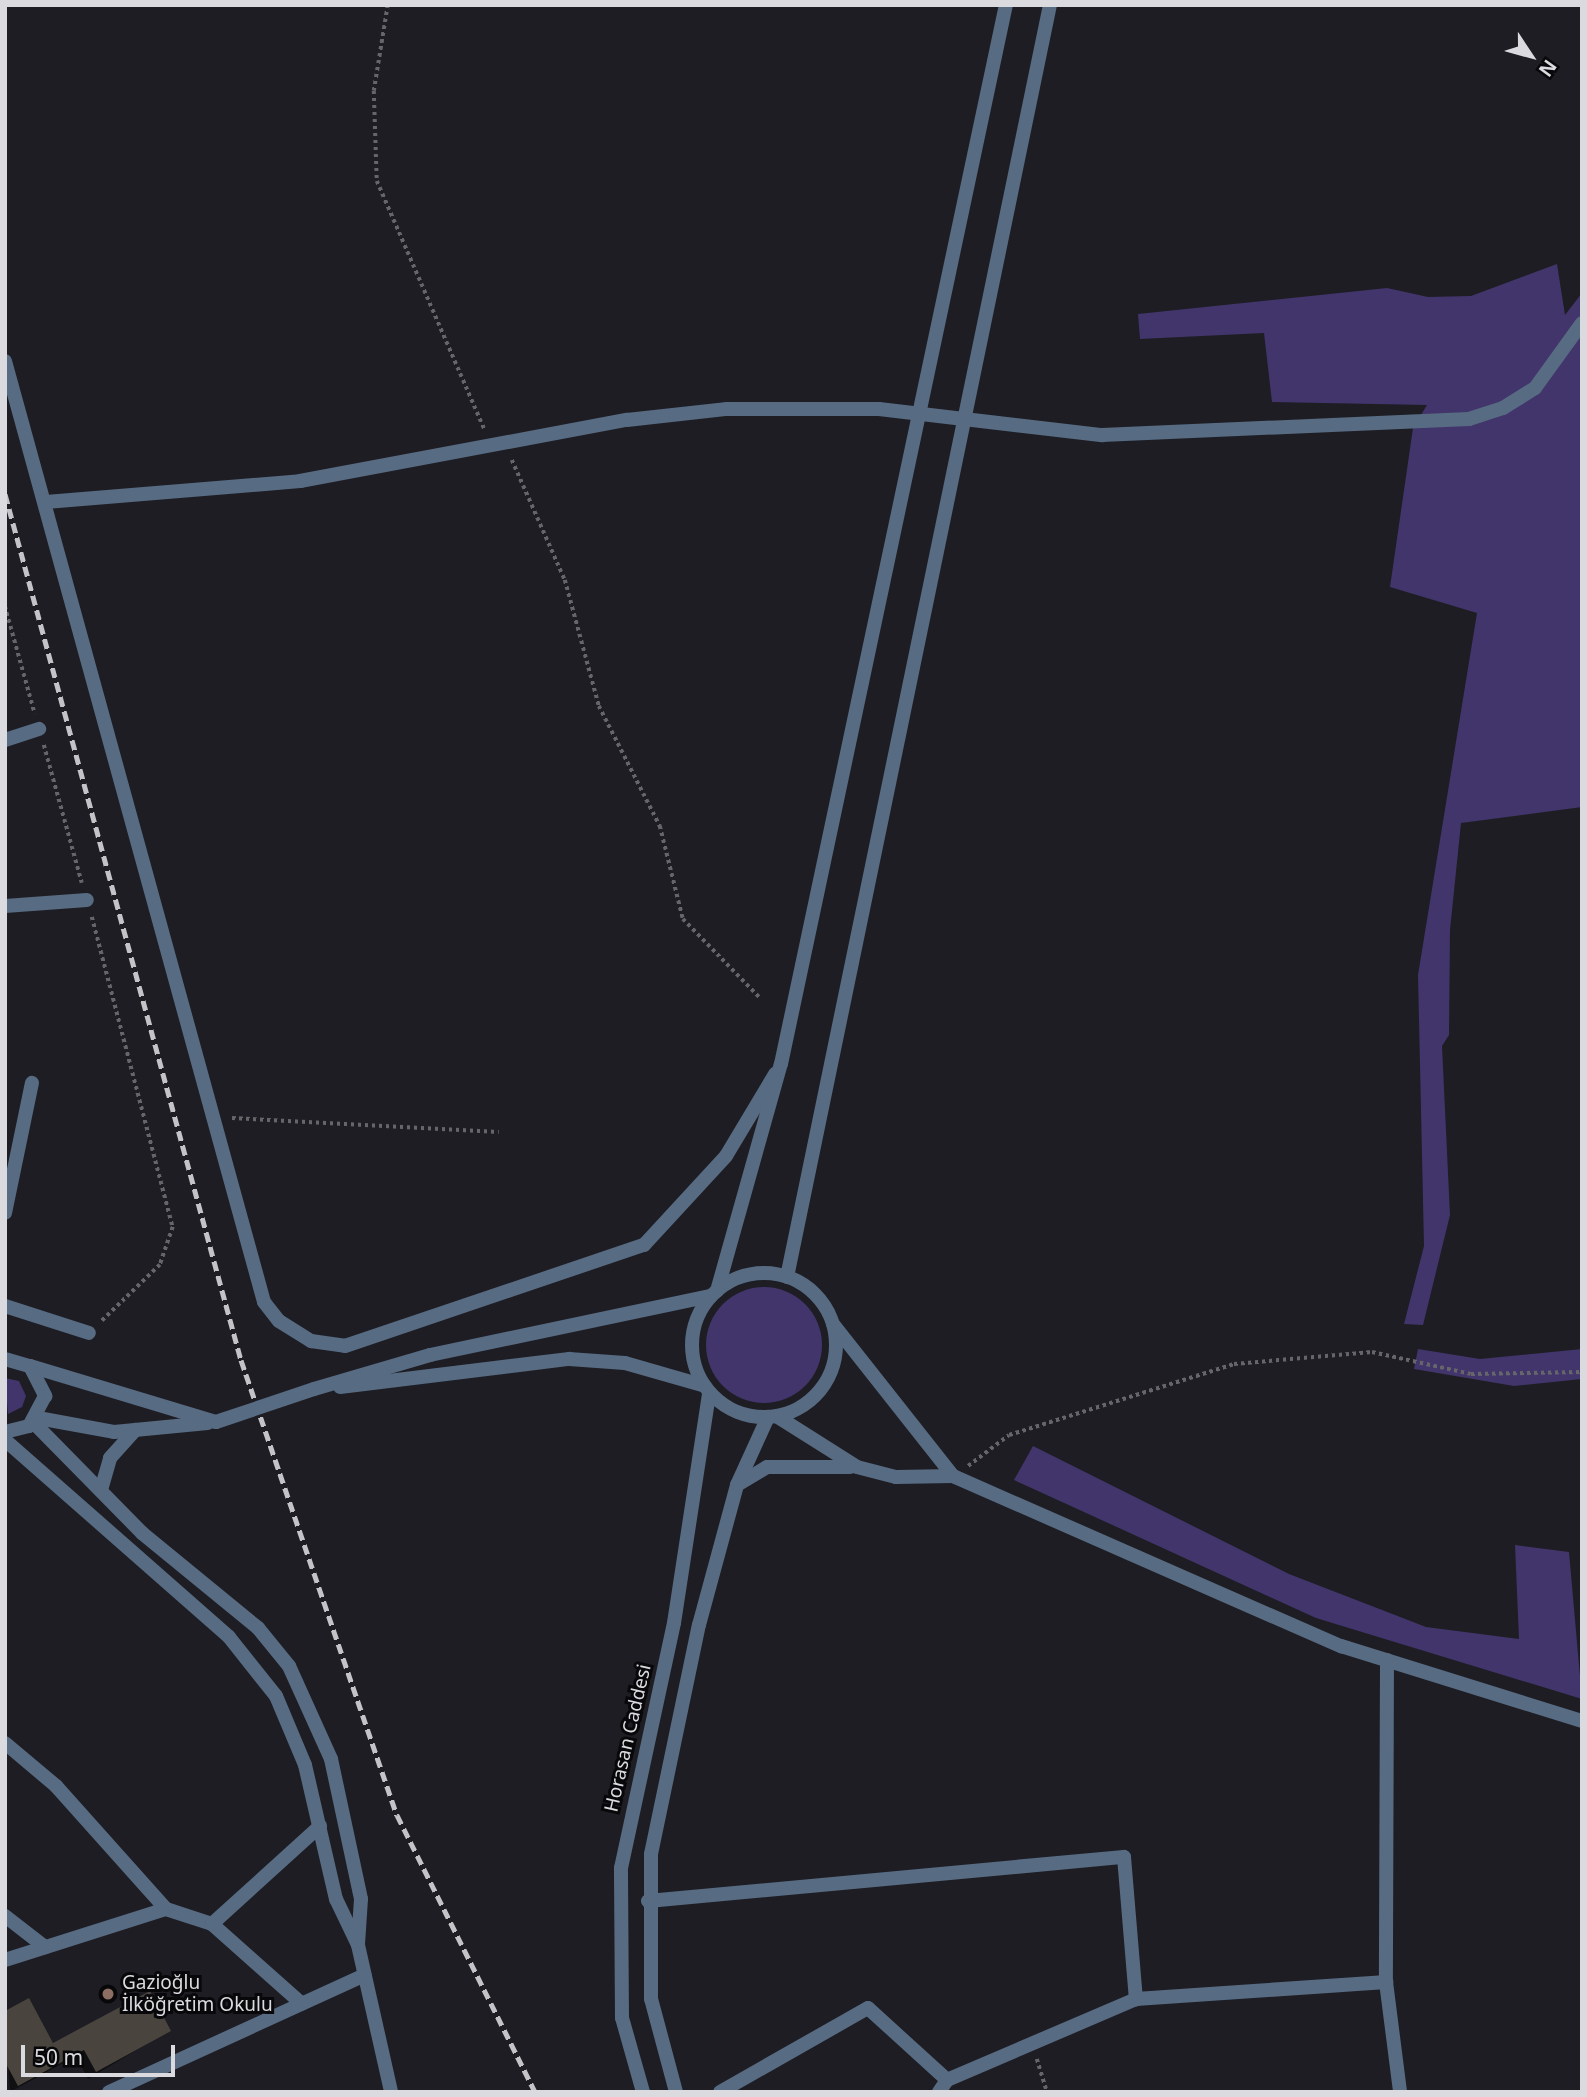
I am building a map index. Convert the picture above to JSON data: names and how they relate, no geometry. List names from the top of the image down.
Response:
{
  "streets": {
    "street": ["Horasan Caddesi"]
  },
  "places": ["Gazioğlu İlköğretim Okulu"],
  "scale_bar": "50 m",
  "north": "bottom right"
}
